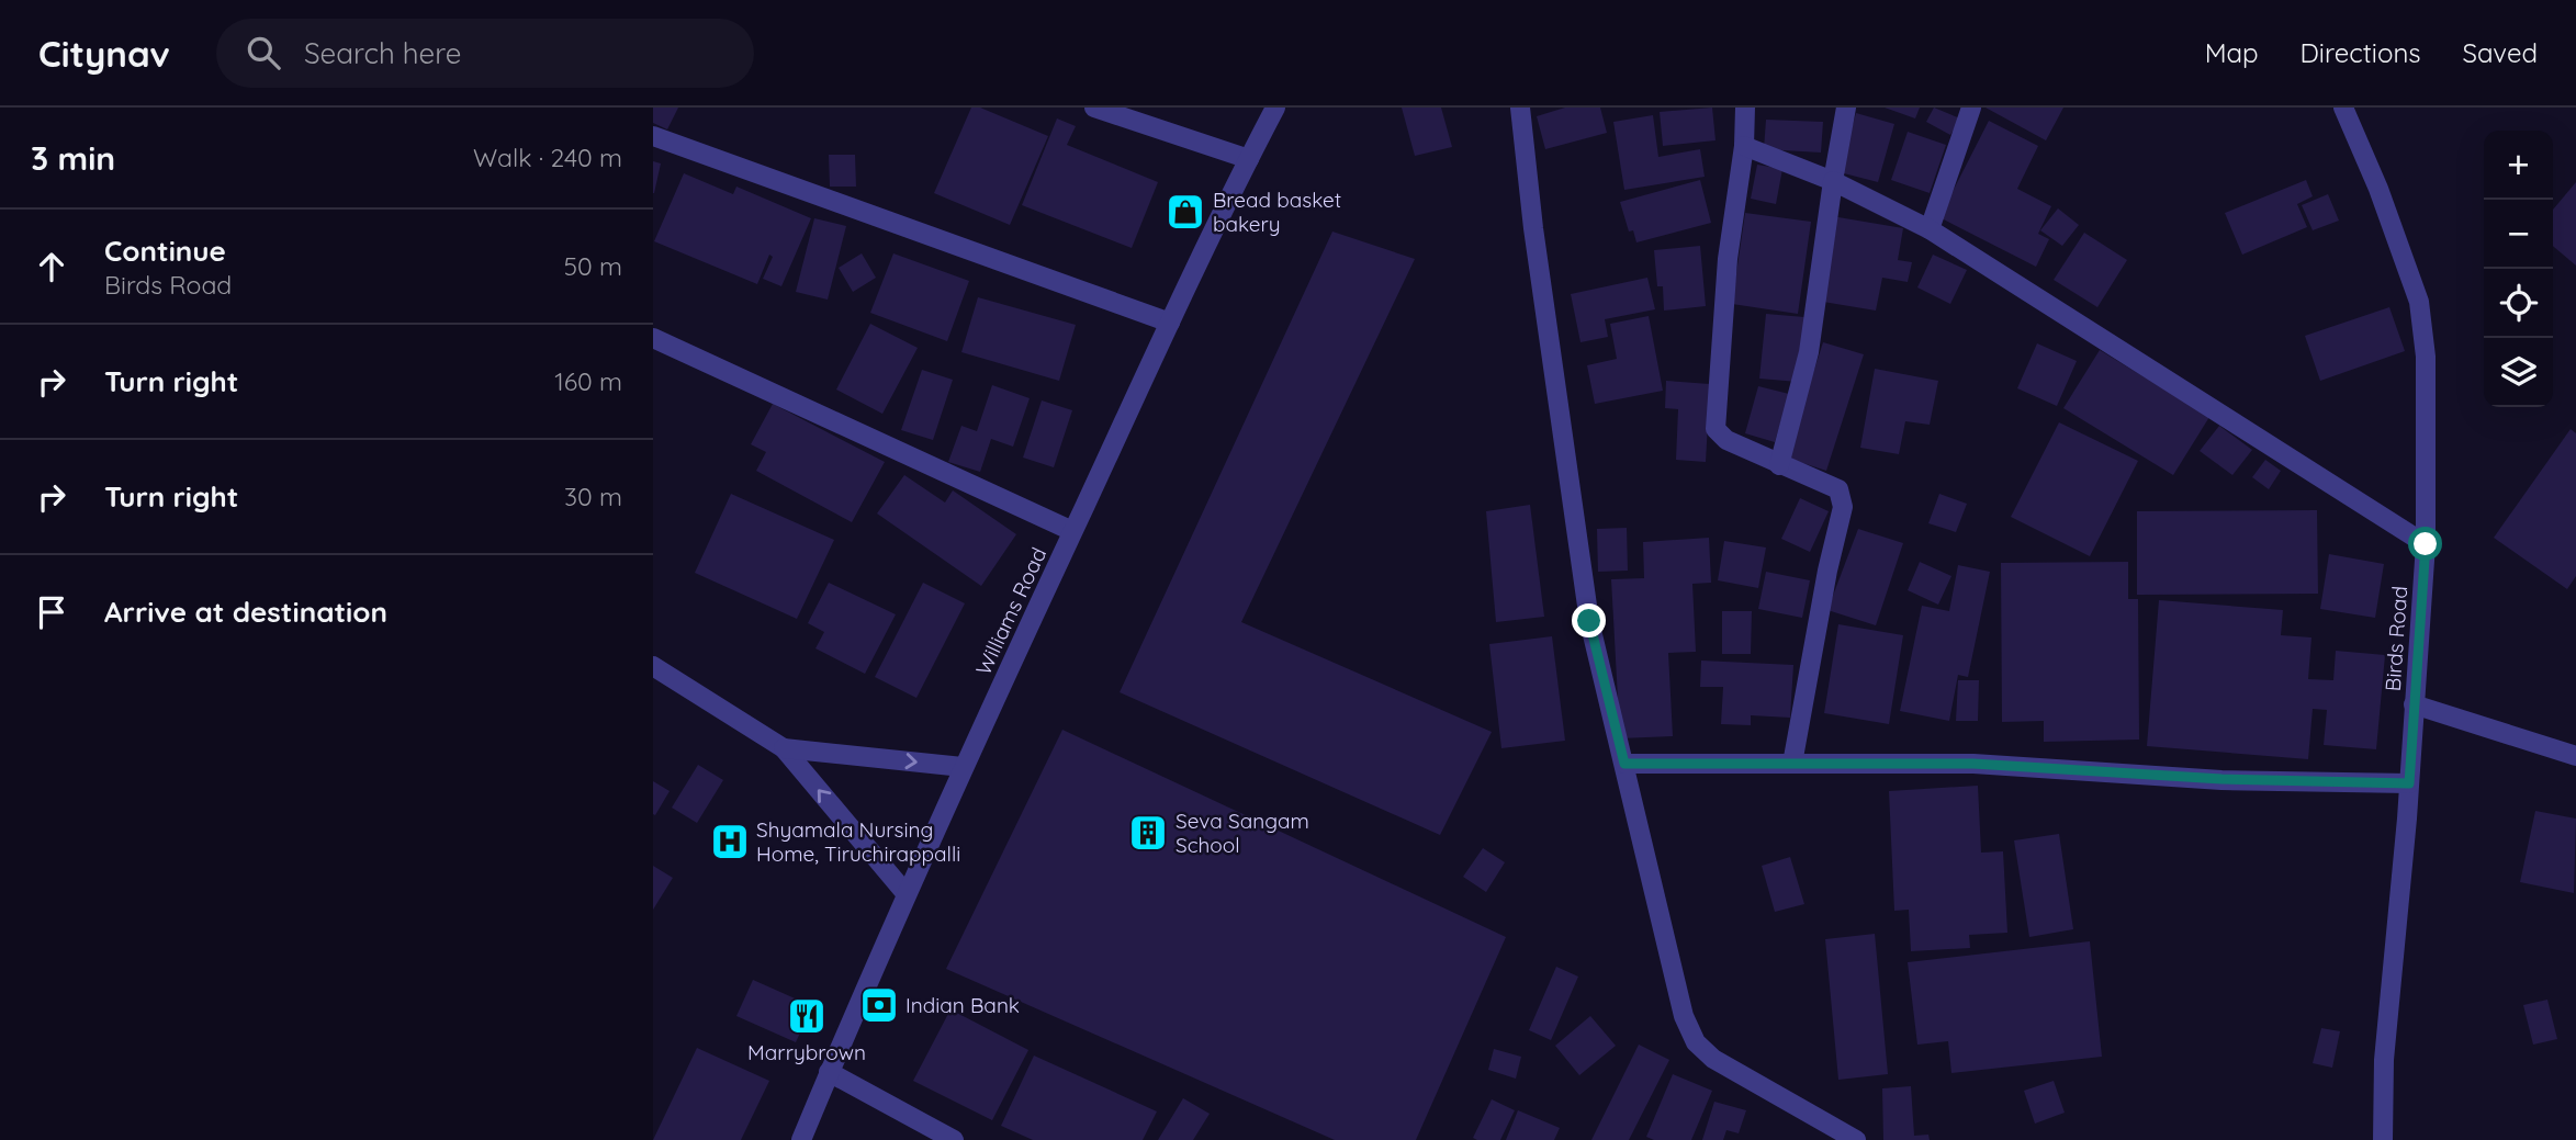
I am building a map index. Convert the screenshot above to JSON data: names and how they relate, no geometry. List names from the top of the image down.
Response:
{
  "streets": {
    "street": ["Williams Road", "Birds Road"]
  },
  "places": {
    "shop": ["Bread basket bakery"],
    "building": ["Seva Sangam School"],
    "hospital": ["Shyamala Nursing Home, Tiruchirappalli"],
    "bank": ["Indian Bank"],
    "restaurant": ["Marrybrown"]
  },
  "page": {
    "header": "Citynav",
    "search": "Search here",
    "nav": ["Map", "Directions", "Saved"],
    "heading": ["3 min", "Walk · 240 m"],
    "map_buttons": ["+", "−"],
    "list": [
      ["Continue", "Birds Road", "50 m"],
      ["Turn right", "160 m"],
      ["Turn right", "30 m"],
      "Arrive at destination"
    ]
  }
}
